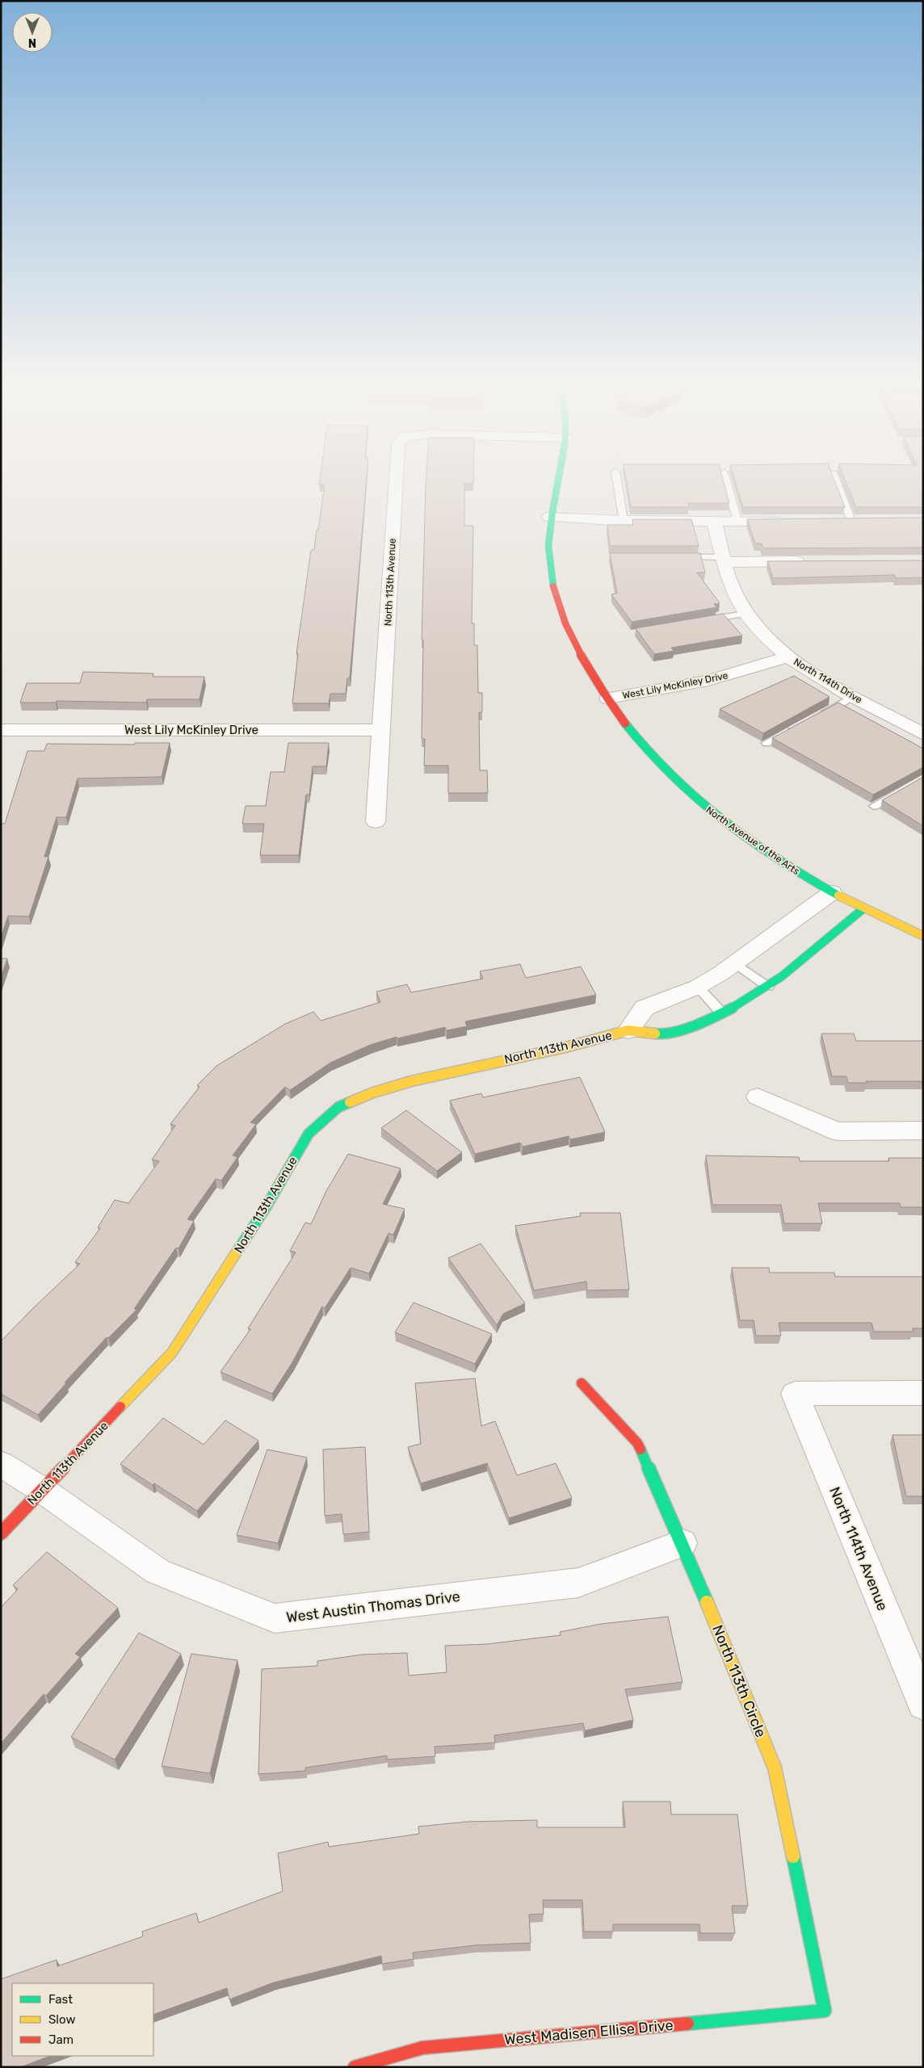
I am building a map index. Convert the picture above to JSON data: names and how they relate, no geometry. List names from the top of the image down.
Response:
{
  "streets": {
    "street": [
      "North 113th Avenue",
      "North 114th Drive",
      "West Lily McKinley Drive",
      "North Avenue of the Arts",
      "North 114th Avenue",
      "West Austin Thomas Drive",
      "North 113th Circle",
      "West Madisen Ellise Drive"
    ]
  },
  "crossings": [
    ["North 113th Avenue", "West Lily McKinley Drive"],
    ["North 113th Avenue", "North Avenue of the Arts"],
    ["North 113th Avenue", "West Austin Thomas Drive"],
    ["North 114th Drive", "West Lily McKinley Drive"],
    ["West Lily McKinley Drive", "North Avenue of the Arts"],
    ["West Austin Thomas Drive", "North 113th Circle"],
    ["North 113th Circle", "West Madisen Ellise Drive"]
  ],
  "legend": ["Fast", "Slow", "Jam"],
  "north": "bottom"
}
